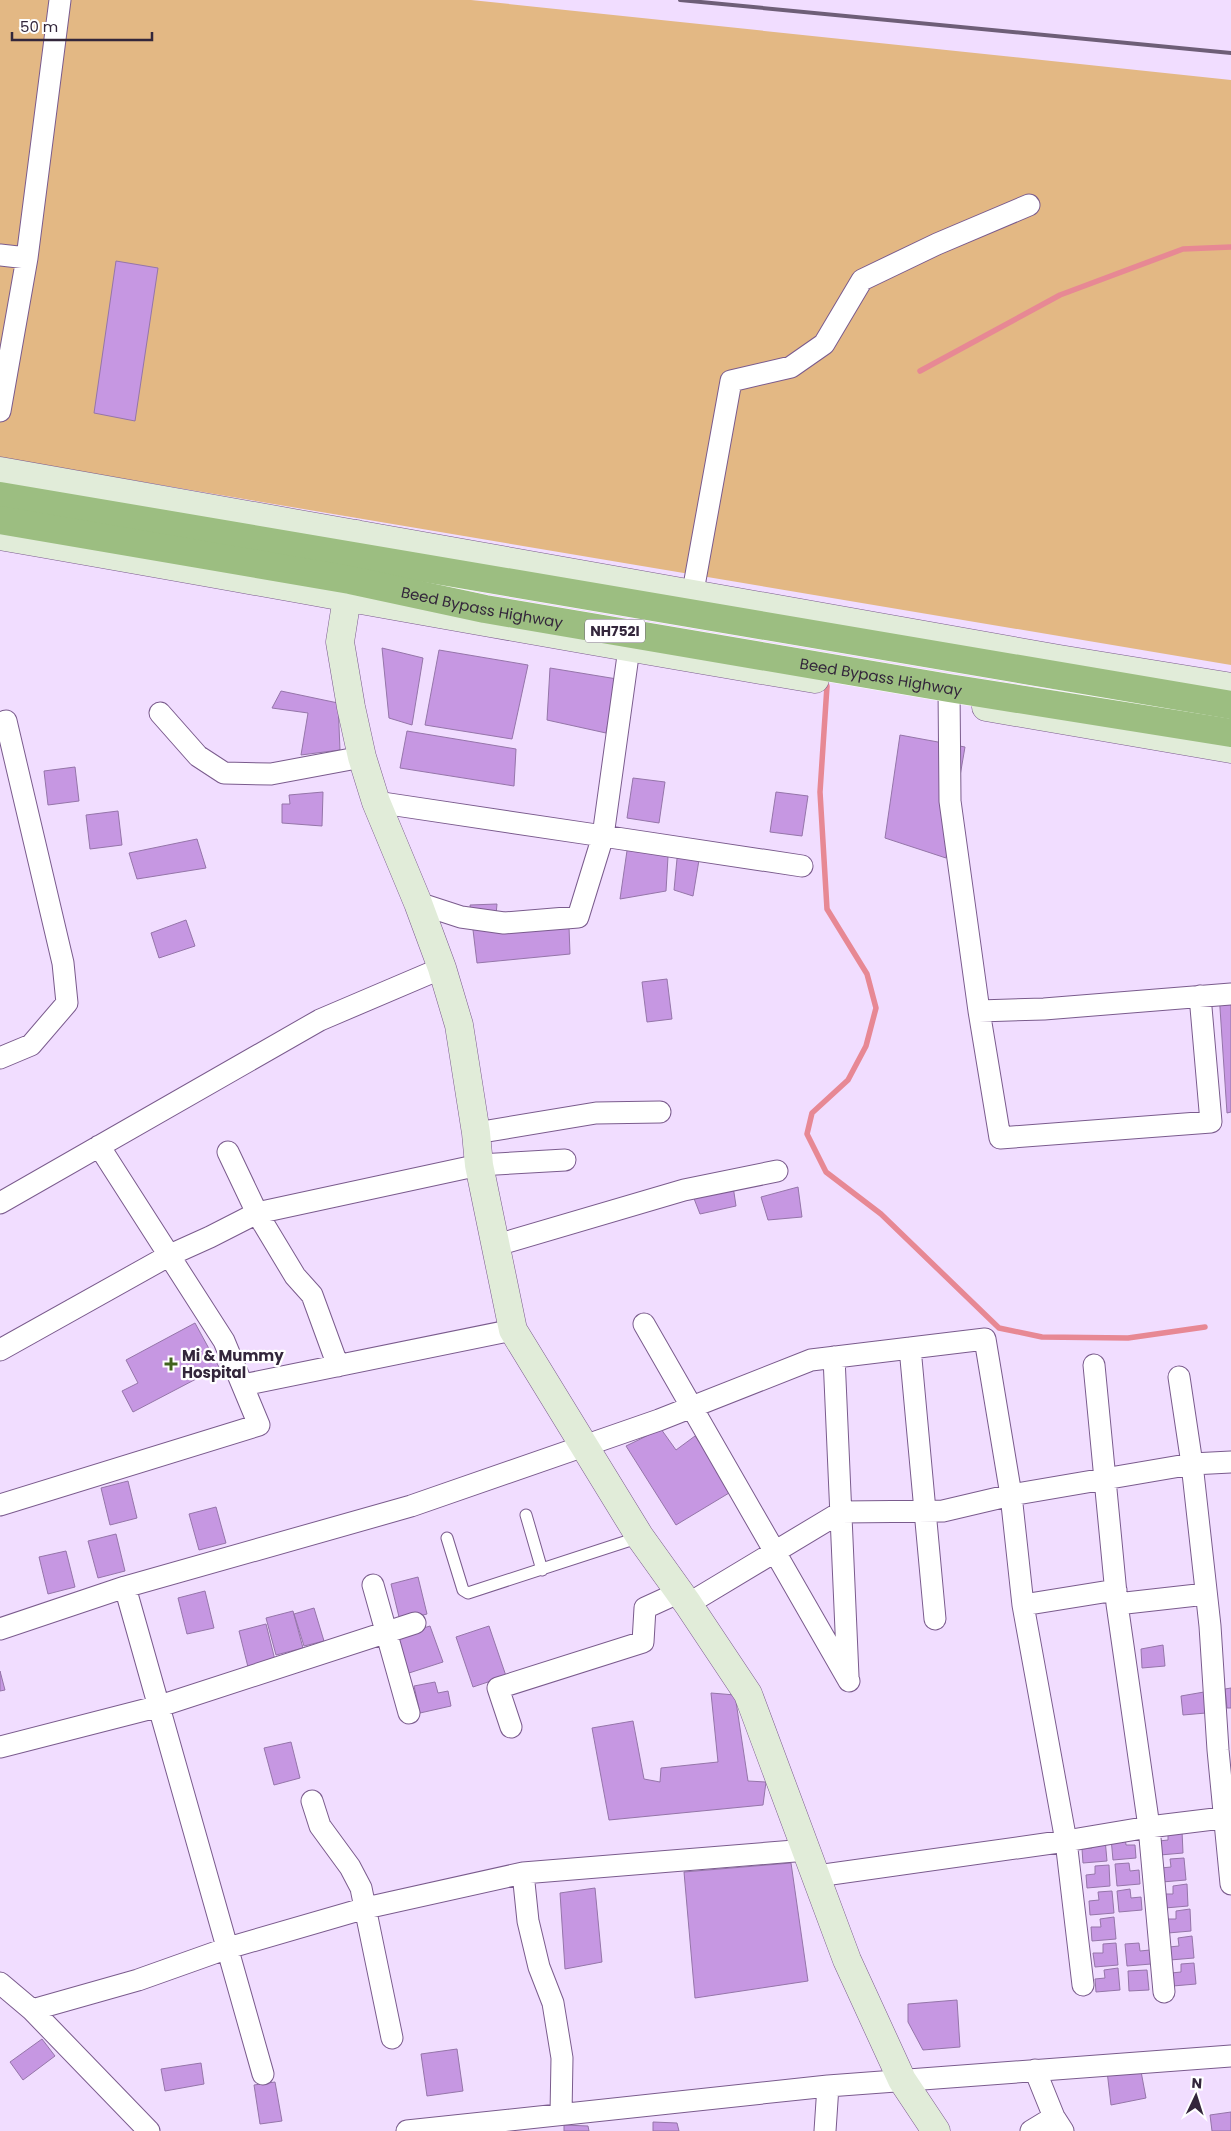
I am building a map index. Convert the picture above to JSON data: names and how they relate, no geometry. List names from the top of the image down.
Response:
{
  "streets": {
    "highway": ["Beed Bypass Highway", "NH752I"]
  },
  "places": {
    "health": ["Mi & Mummy Hospital"]
  },
  "scale_bar": "50 m",
  "north": "top"
}
